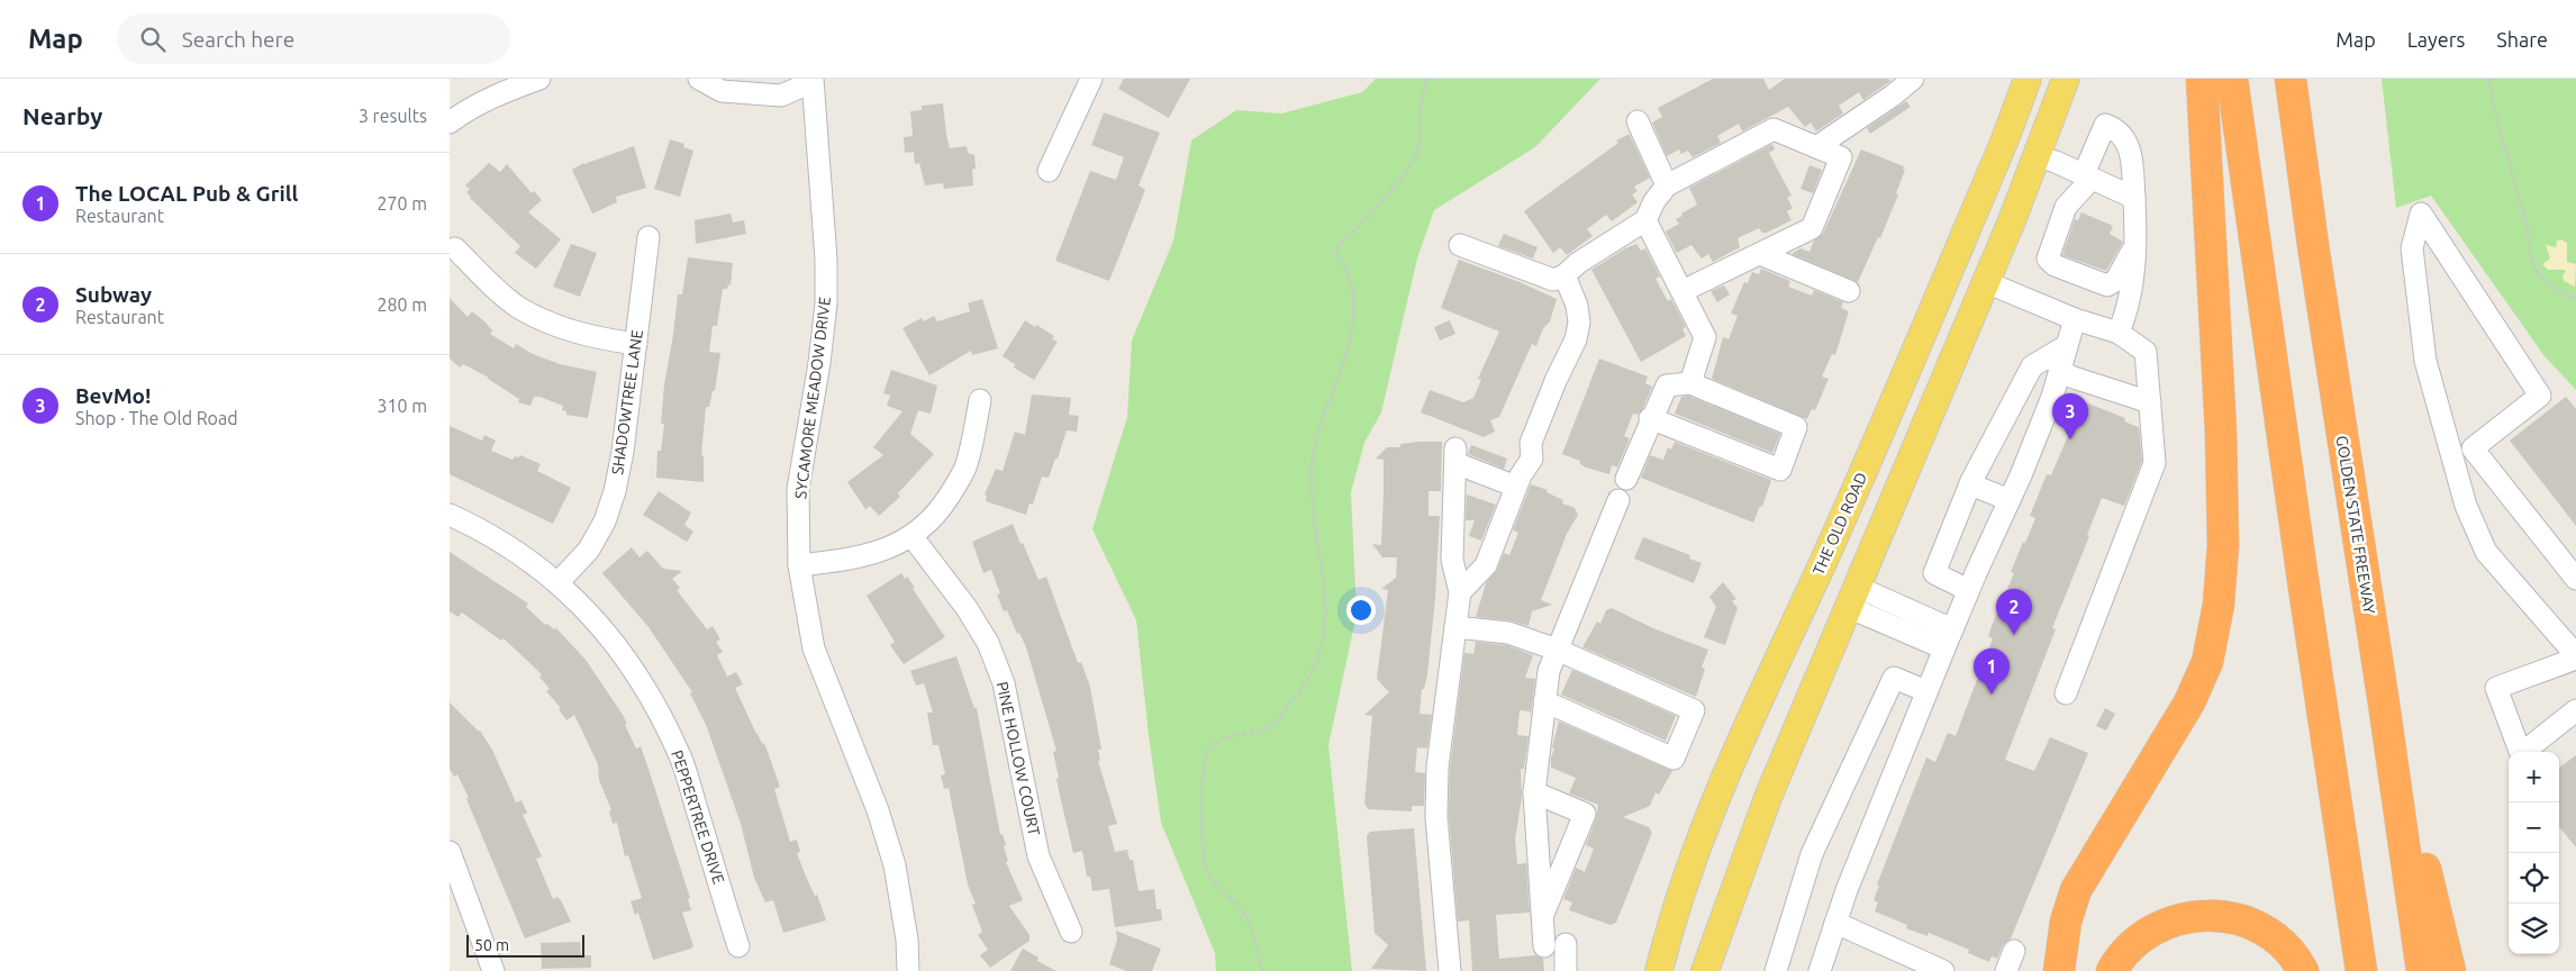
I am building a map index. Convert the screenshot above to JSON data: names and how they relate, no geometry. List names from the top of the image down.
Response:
{
  "streets": {
    "highway": ["GOLDEN STATE FREEWAY"],
    "main road": ["THE OLD ROAD"],
    "street": [
      "SYCAMORE MEADOW DRIVE",
      "SHADOWTREE LANE",
      "PINE HOLLOW COURT",
      "PEPPERTREE DRIVE"
    ]
  },
  "crossings": [
    ["SHADOWTREE LANE", "PEPPERTREE DRIVE"]
  ],
  "scale_bar": "50 m",
  "page": {
    "header": "Map",
    "search": "Search here",
    "nav": ["Map", "Layers", "Share"],
    "heading": ["Nearby", "3 results"],
    "list": [
      {
        "mark": "1",
        "name": "The LOCAL Pub & Grill",
        "note": "Restaurant",
        "value": "270 m"
      },
      {
        "mark": "2",
        "name": "Subway",
        "note": "Restaurant",
        "value": "280 m"
      },
      {
        "mark": "3",
        "name": "BevMo!",
        "note": "Shop · The Old Road",
        "value": "310 m"
      }
    ],
    "pins": ["3", "2", "1"],
    "map_buttons": ["+", "−"],
    "scale": "50 m"
  }
}
